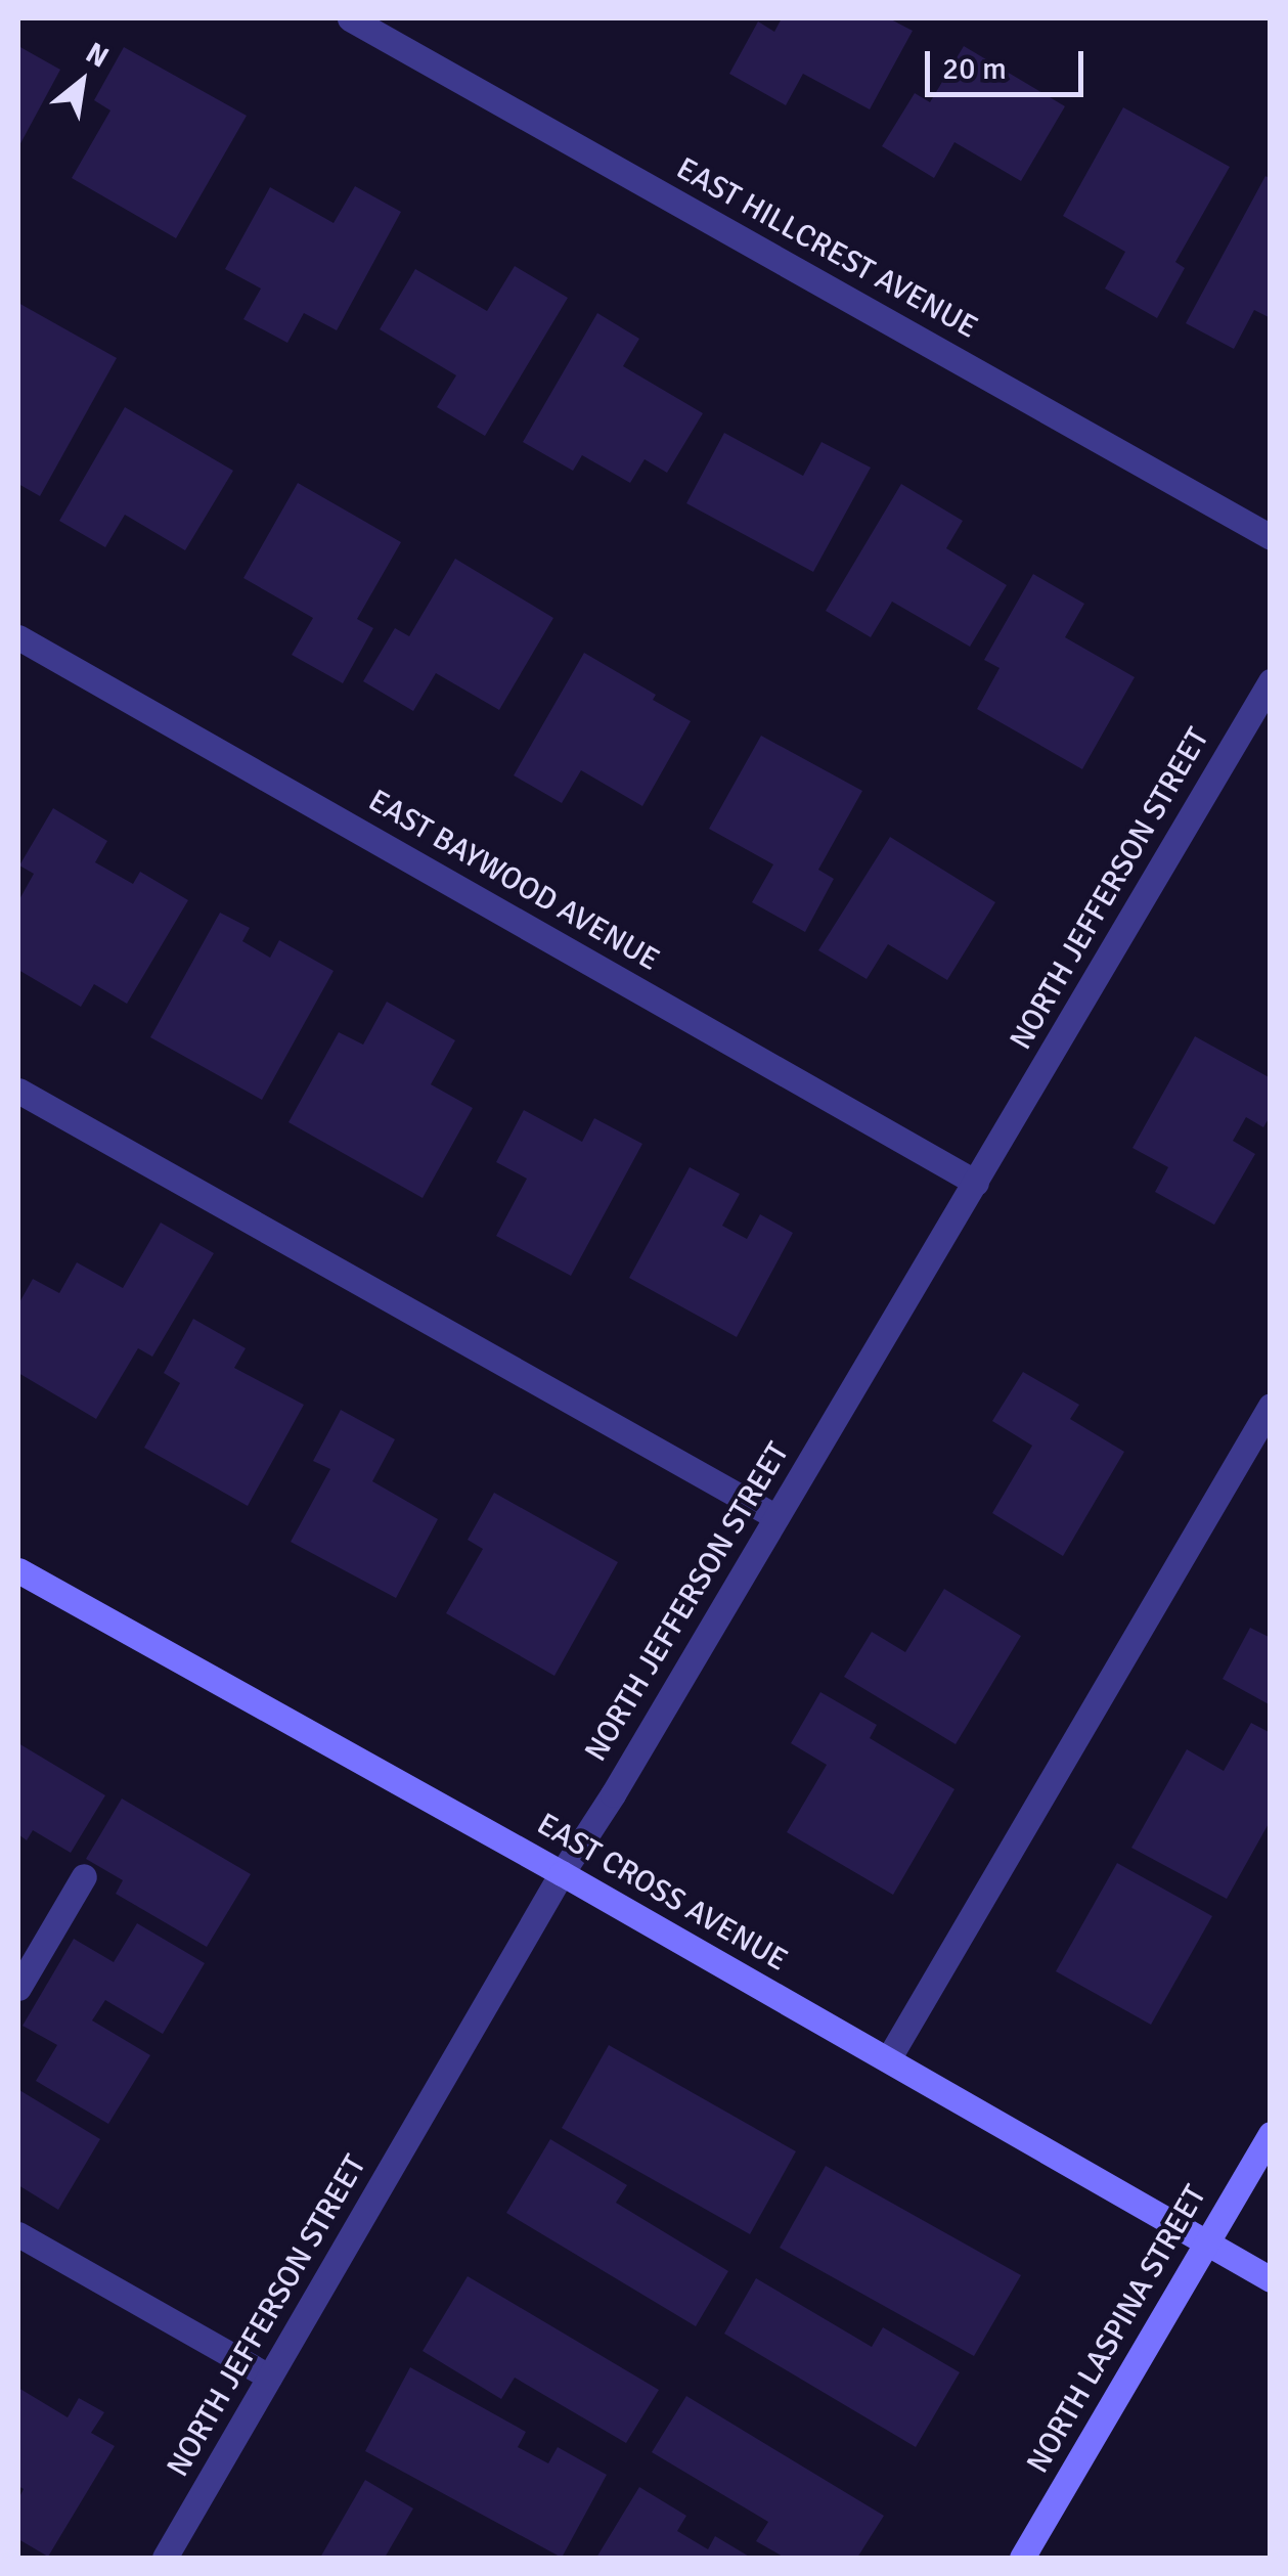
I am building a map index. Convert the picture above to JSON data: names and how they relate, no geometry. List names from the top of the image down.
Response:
{
  "streets": {
    "street": [
      "EAST HILLCREST AVENUE",
      "EAST BAYWOOD AVENUE",
      "NORTH JEFFERSON STREET",
      "EAST CROSS AVENUE",
      "NORTH LASPINA STREET"
    ]
  },
  "crossings": [
    ["EAST BAYWOOD AVENUE", "NORTH JEFFERSON STREET"],
    ["NORTH JEFFERSON STREET", "EAST CROSS AVENUE"],
    ["EAST CROSS AVENUE", "NORTH LASPINA STREET"]
  ],
  "scale_bar": "20 m",
  "north": "top right"
}
